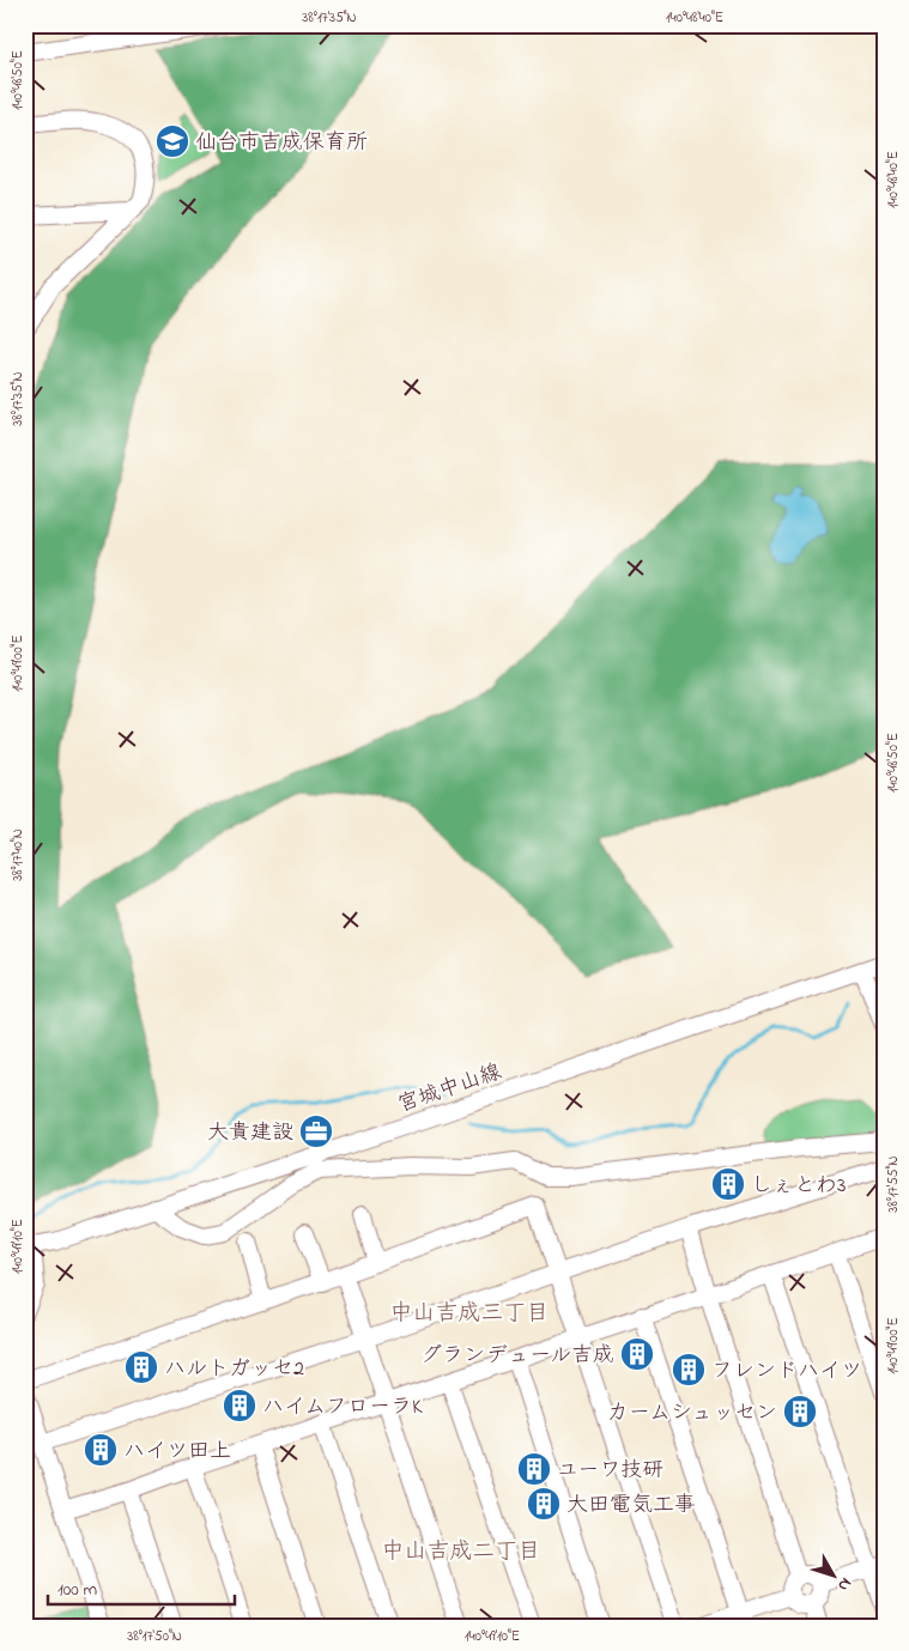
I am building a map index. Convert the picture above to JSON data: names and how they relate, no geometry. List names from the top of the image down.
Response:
{
  "streets": {
    "street": ["宮城中山線"]
  },
  "districts": ["中山吉成三丁目", "中山吉成二丁目"],
  "places": {
    "school or university": ["仙台市吉成保育所"],
    "office": ["大貴建設"],
    "building": [
      "しぇとわ3",
      "グランデュール吉成",
      "ハルトガッセ2",
      "フレンドハイツ",
      "ハイムフローラK",
      "カームシュッセン",
      "ハイツ田上",
      "ユーワ技研",
      "大田電気工事"
    ]
  },
  "scale_bar": "100 m",
  "north": "bottom right",
  "coordinates": [
    "38°17'35\"N",
    "140°48'40\"E",
    "140°48'50\"E",
    "140°49'00\"E",
    "38°17'40\"N",
    "38°17'55\"N",
    "140°49'10\"E",
    "38°17'50\"N"
  ]
}
